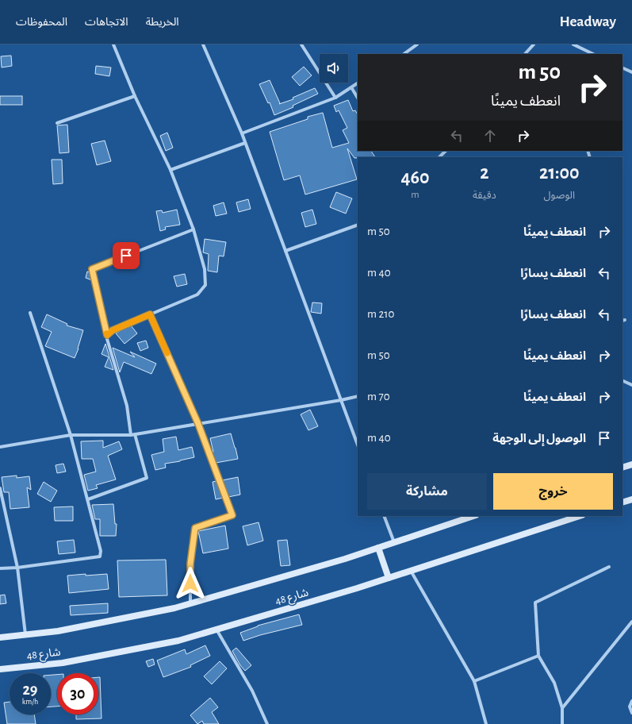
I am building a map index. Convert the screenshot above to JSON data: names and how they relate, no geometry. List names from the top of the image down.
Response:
{
  "streets": {
    "main road": ["شارع 48"]
  },
  "page": {
    "header": "Headway",
    "nav": ["الخريطة", "الاتجاهات", "المحفوظات"],
    "turn": ["50 m", "انعطف يمينًا"],
    "eta": [
      "21:00",
      "الوصول",
      "2",
      "دقيقة",
      "460",
      "m"
    ],
    "list": [
      {
        "name": "انعطف يمينًا",
        "value": "50 m"
      },
      {
        "name": "انعطف يسارًا",
        "value": "40 m"
      },
      {
        "name": "انعطف يسارًا",
        "value": "210 m"
      },
      {
        "name": "انعطف يمينًا",
        "value": "50 m"
      },
      {
        "name": "انعطف يمينًا",
        "value": "70 m"
      },
      {
        "name": "الوصول إلى الوجهة",
        "value": "40 m"
      }
    ],
    "buttons": ["خروج", "مشاركة"],
    "speed": "29 km/h",
    "limit": "30"
  }
}
